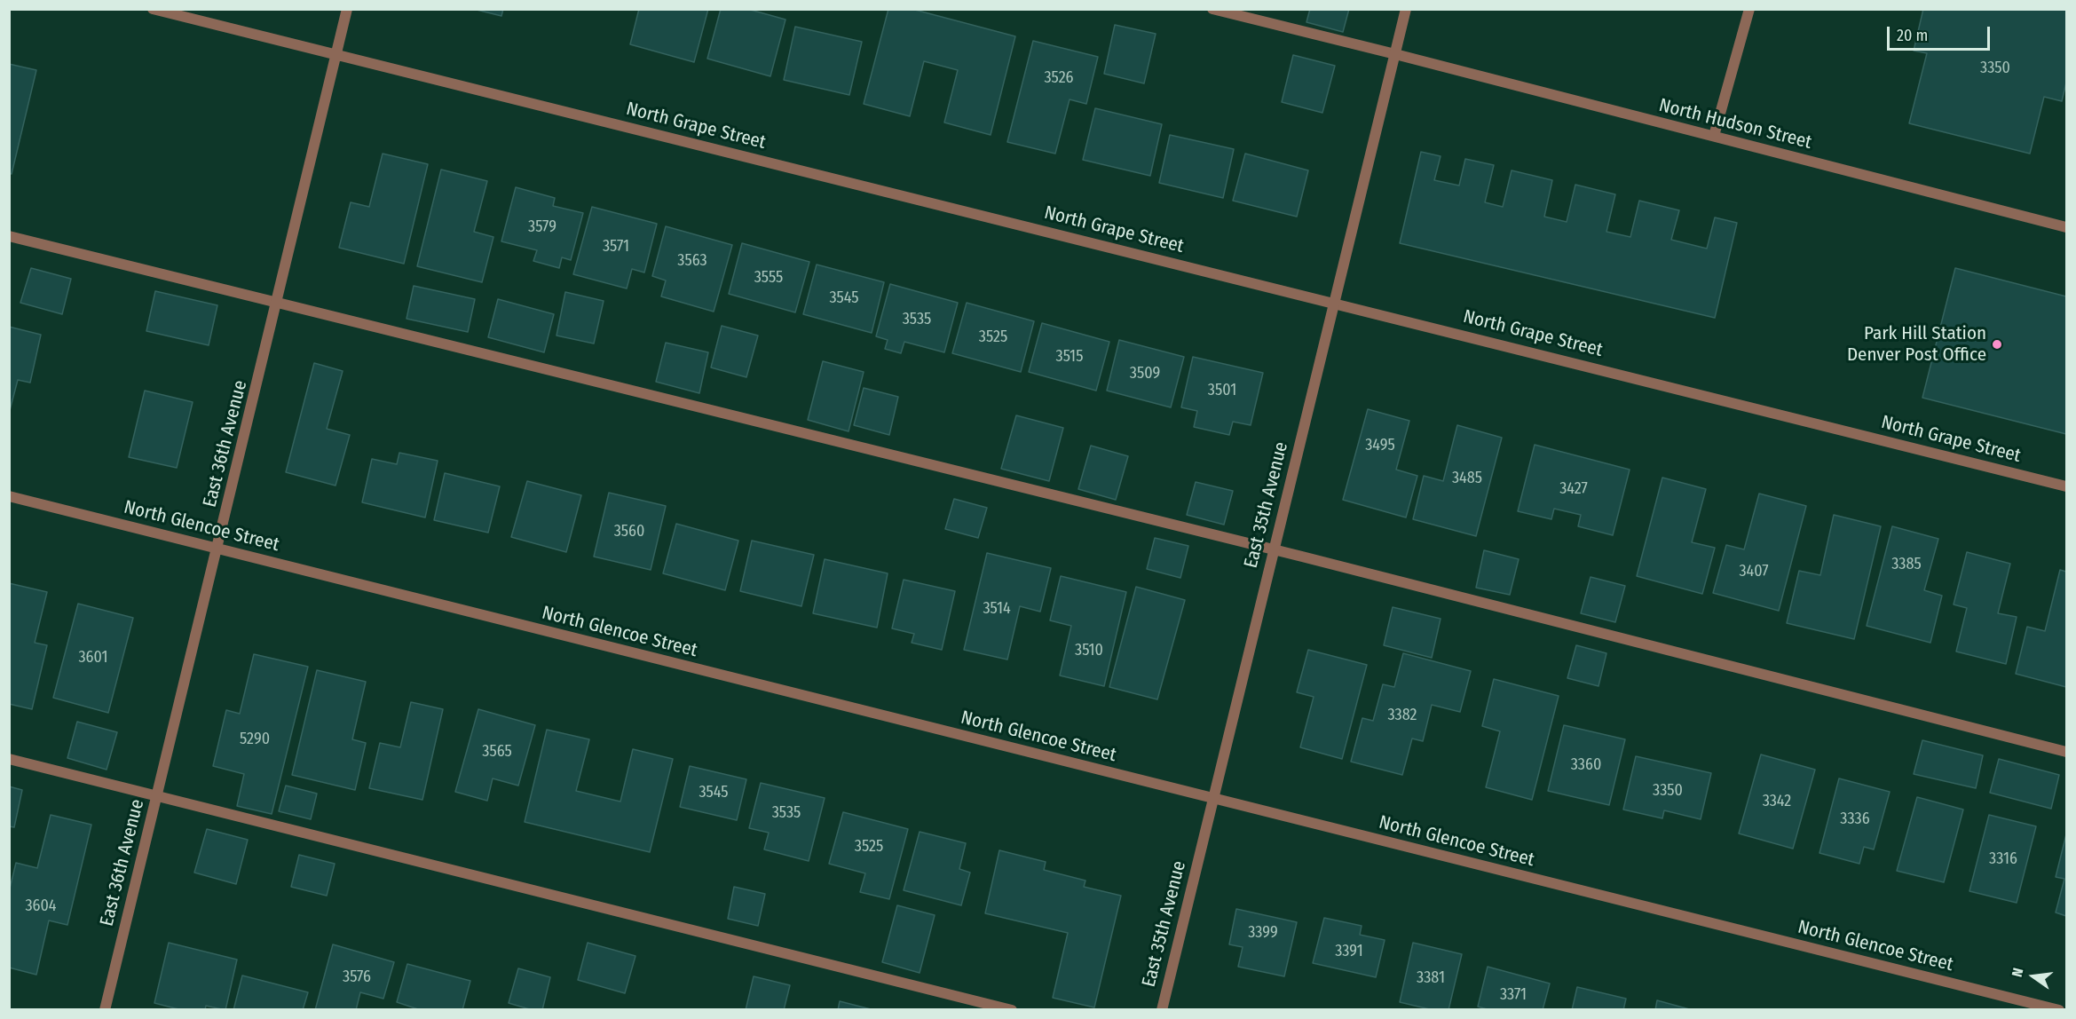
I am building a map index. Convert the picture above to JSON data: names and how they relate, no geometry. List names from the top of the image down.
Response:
{
  "streets": {
    "street": [
      "North Hudson Street",
      "North Grape Street",
      "East 36th Avenue",
      "East 35th Avenue",
      "North Glencoe Street"
    ]
  },
  "crossings": [
    ["North Hudson Street", "East 35th Avenue"],
    ["North Grape Street", "East 36th Avenue"],
    ["North Grape Street", "East 35th Avenue"],
    ["East 36th Avenue", "North Glencoe Street"],
    ["East 35th Avenue", "North Glencoe Street"]
  ],
  "places": ["Park Hill Station Denver Post Office"],
  "house_numbers": [
    "3350",
    "3526",
    "3579",
    "3571",
    "3563",
    "3555",
    "3545",
    "3535",
    "3525",
    "3515",
    "3509",
    "3501",
    "3495",
    "3485",
    "3427",
    "3560",
    "3385",
    "3407",
    "3514",
    "3510",
    "3601",
    "3382",
    "5290",
    "3565",
    "3360",
    "3350",
    "3545",
    "3342",
    "3535",
    "3336",
    "3525",
    "3316",
    "3604",
    "3399",
    "3391",
    "3576",
    "3381",
    "3371"
  ],
  "scale_bar": "20 m",
  "north": "left"
}
